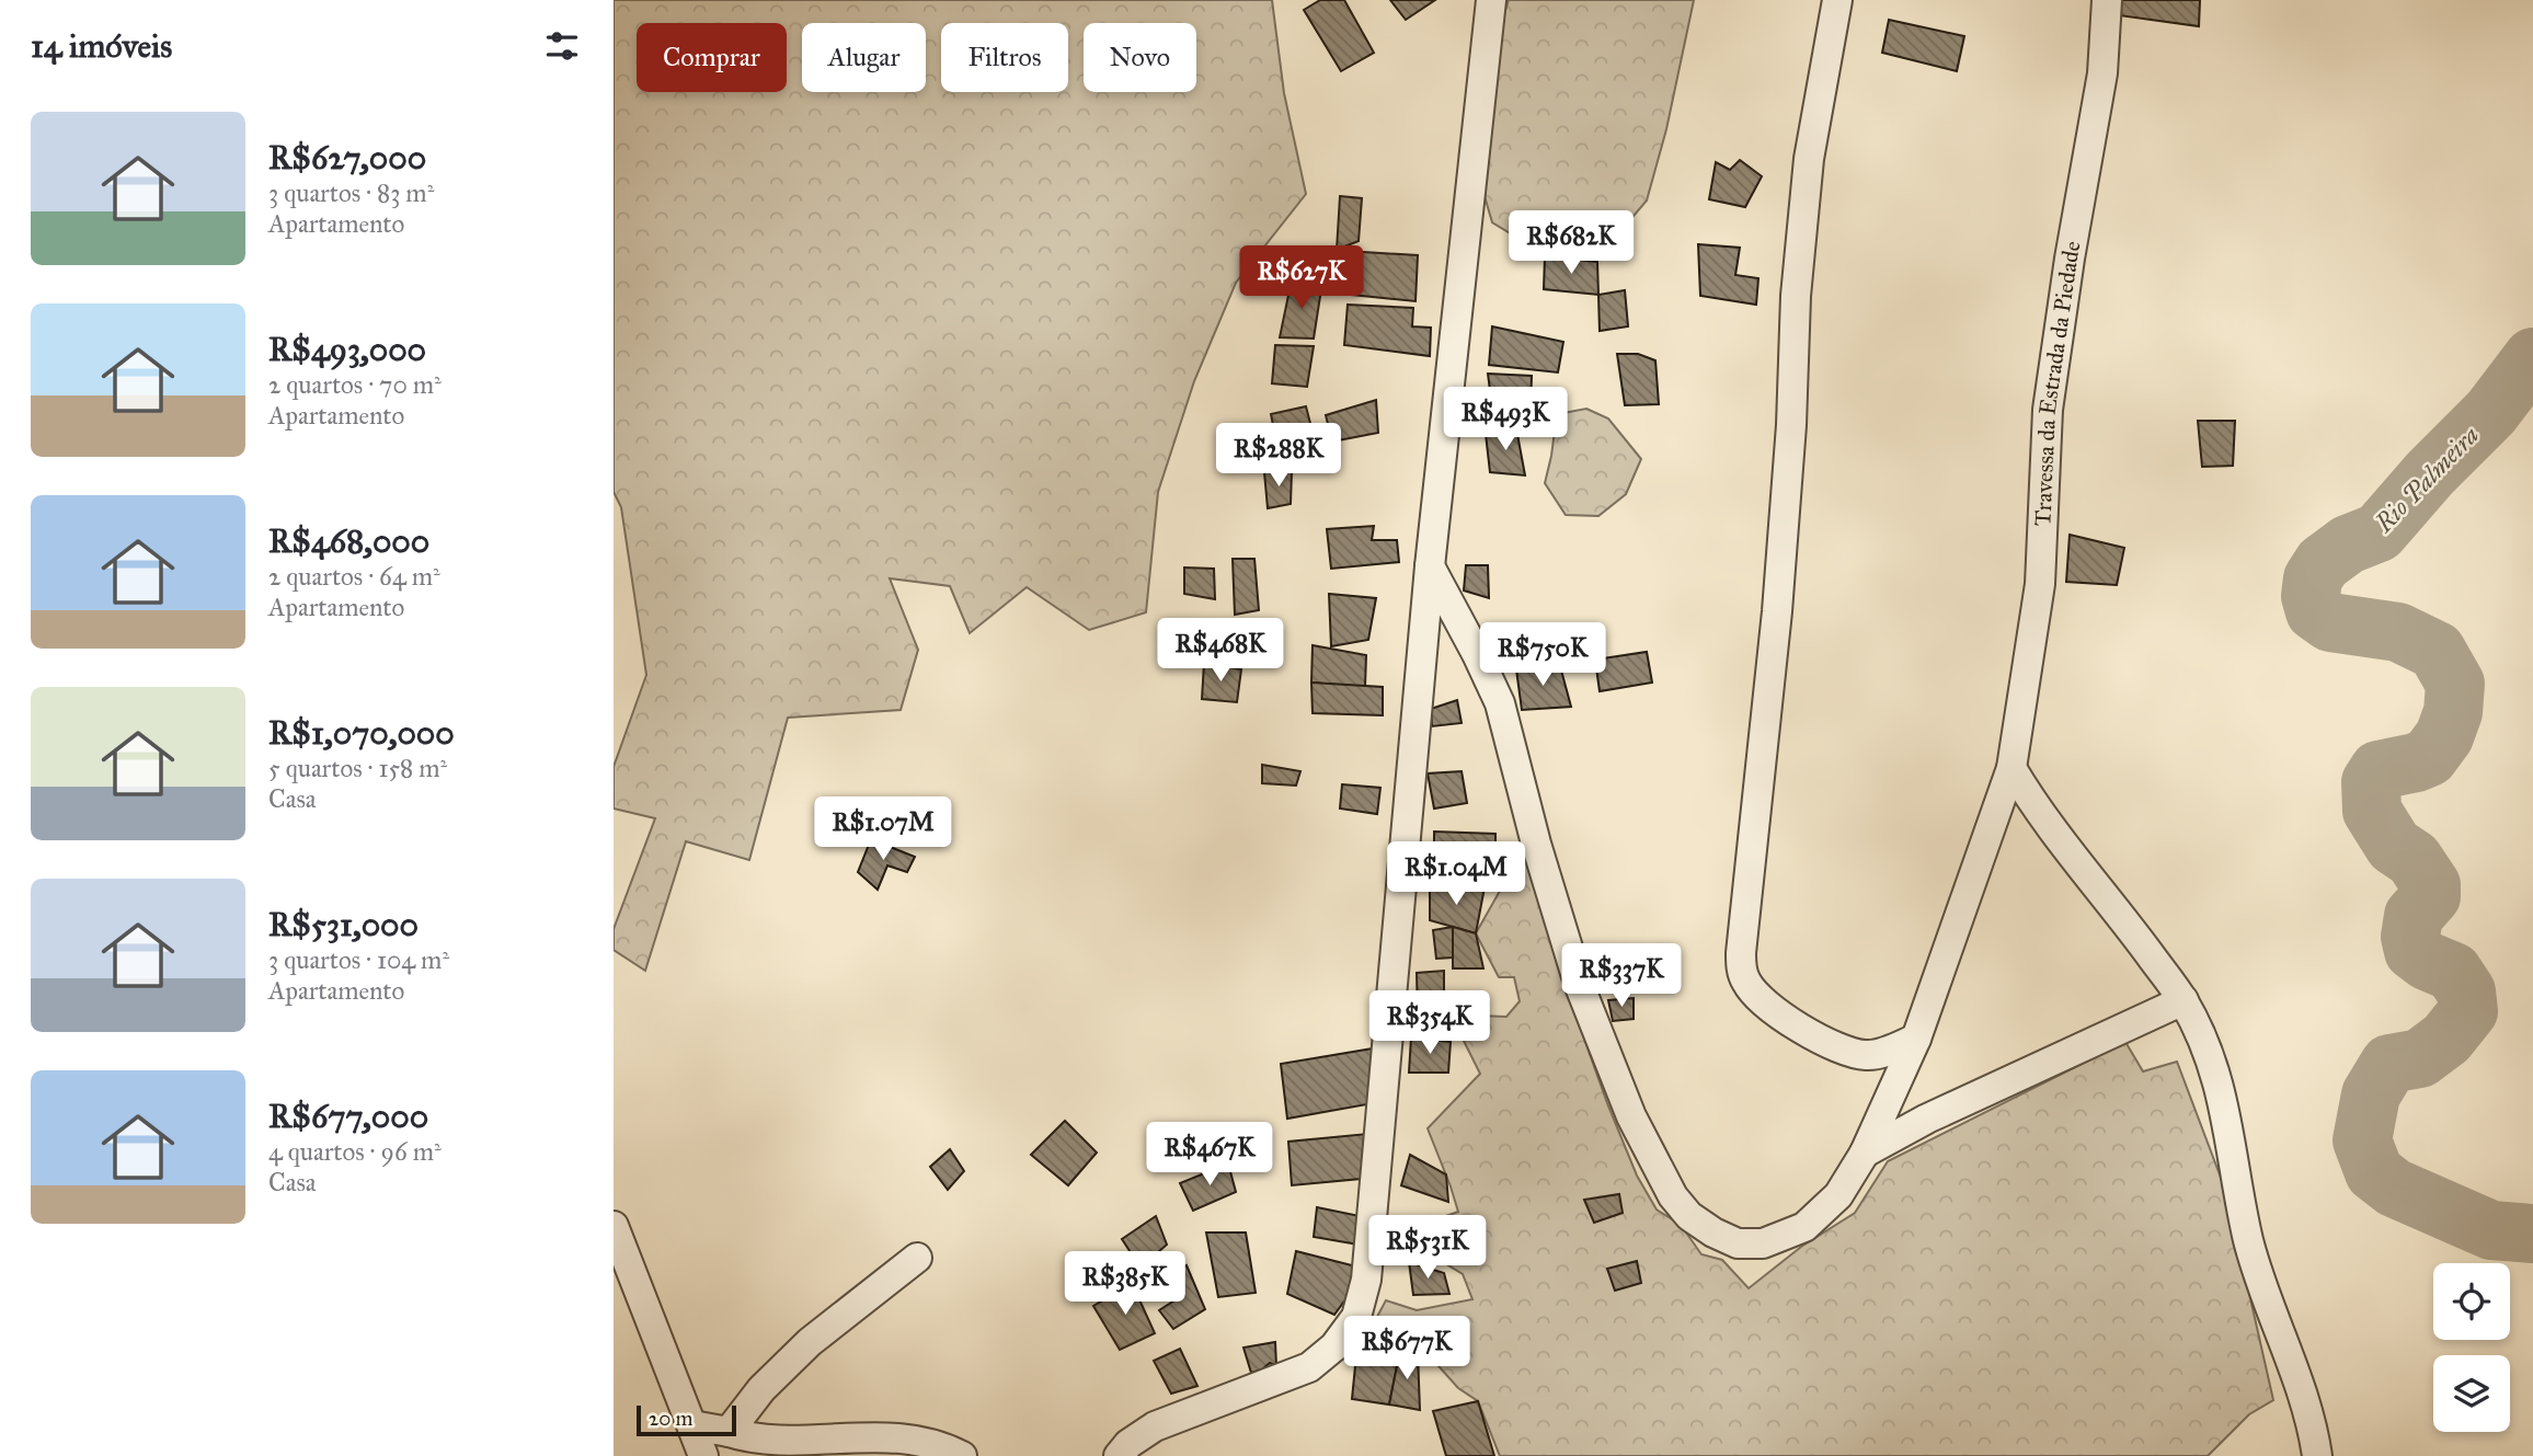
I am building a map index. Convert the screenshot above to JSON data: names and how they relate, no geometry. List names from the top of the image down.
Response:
{
  "streets": {
    "street": ["Travessa da Estrada da Piedade"]
  },
  "water": ["Rio Palmeira"],
  "scale_bar": "20 m",
  "page": {
    "heading": "14 imóveis",
    "chip": [
      "Comprar",
      "Alugar",
      "Filtros",
      "Novo"
    ],
    "list": [
      {
        "name": "R$627,000",
        "note": "3 quartos · 83 m² · Apartamento"
      },
      {
        "name": "R$493,000",
        "note": "2 quartos · 70 m² · Apartamento"
      },
      {
        "name": "R$468,000",
        "note": "2 quartos · 64 m² · Apartamento"
      },
      {
        "name": "R$1,070,000",
        "note": "5 quartos · 158 m² · Casa"
      },
      {
        "name": "R$531,000",
        "note": "3 quartos · 104 m² · Apartamento"
      },
      {
        "name": "R$677,000",
        "note": "4 quartos · 96 m² · Casa"
      }
    ],
    "price": [
      "R$682K",
      "R$627K",
      "R$493K",
      "R$288K",
      "R$468K",
      "R$750K",
      "R$1.07M",
      "R$1.04M",
      "R$337K",
      "R$354K",
      "R$467K",
      "R$531K",
      "R$385K",
      "R$677K"
    ],
    "scale": "20 m"
  }
}
